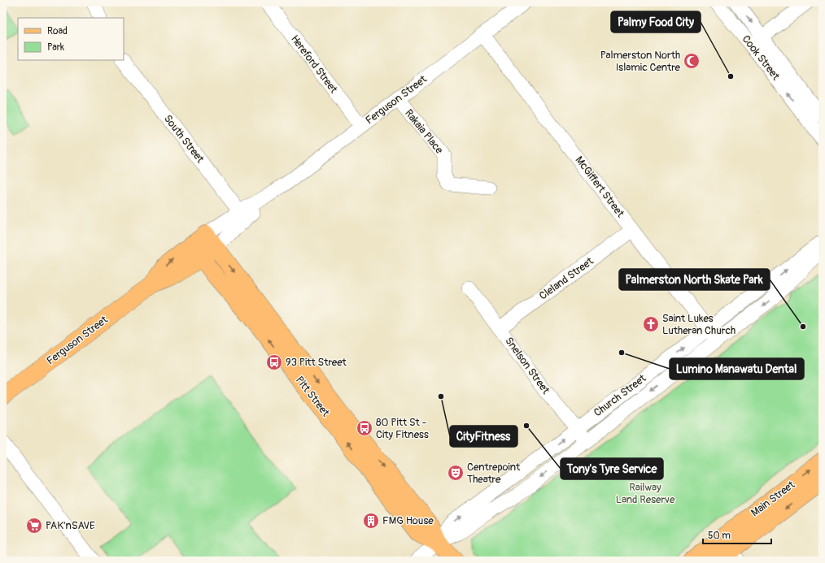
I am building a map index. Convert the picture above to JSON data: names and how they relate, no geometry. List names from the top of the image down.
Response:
{
  "streets": {
    "main road": ["Ferguson Street", "Pitt Street", "Main Street"],
    "street": [
      "Cook Street",
      "Hereford Street",
      "Rakaia Place",
      "South Street",
      "McGiffert Street",
      "Cleland Street",
      "Snelson Street",
      "Church Street"
    ]
  },
  "crossings": [
    ["Hereford Street", "Ferguson Street"],
    ["Ferguson Street", "Rakaia Place"],
    ["Ferguson Street", "South Street"],
    ["Ferguson Street", "McGiffert Street"],
    ["Ferguson Street", "Pitt Street"],
    ["McGiffert Street", "Cleland Street"],
    ["McGiffert Street", "Church Street"],
    ["Cleland Street", "Snelson Street"],
    ["Snelson Street", "Church Street"],
    ["Church Street", "Pitt Street"]
  ],
  "parks": ["Railway Land Reserve"],
  "places": {
    "mosque": ["Palmerston North Islamic Centre"],
    "other": [
      "Palmy Food City",
      "Palmerston North Skate Park",
      "Lumino Manawatu Dental",
      "CityFitness",
      "Tony's Tyre Service"
    ],
    "church": ["Saint Lukes Lutheran Church"],
    "bus stop": ["93 Pitt Street", "80 Pitt St - City Fitness"],
    "theatre": ["Centrepoint Theatre"],
    "building": ["FMG House"],
    "supermarket": ["PAK'nSAVE"]
  },
  "legend": ["Road", "Park"],
  "scale_bar": "50 m"
}
